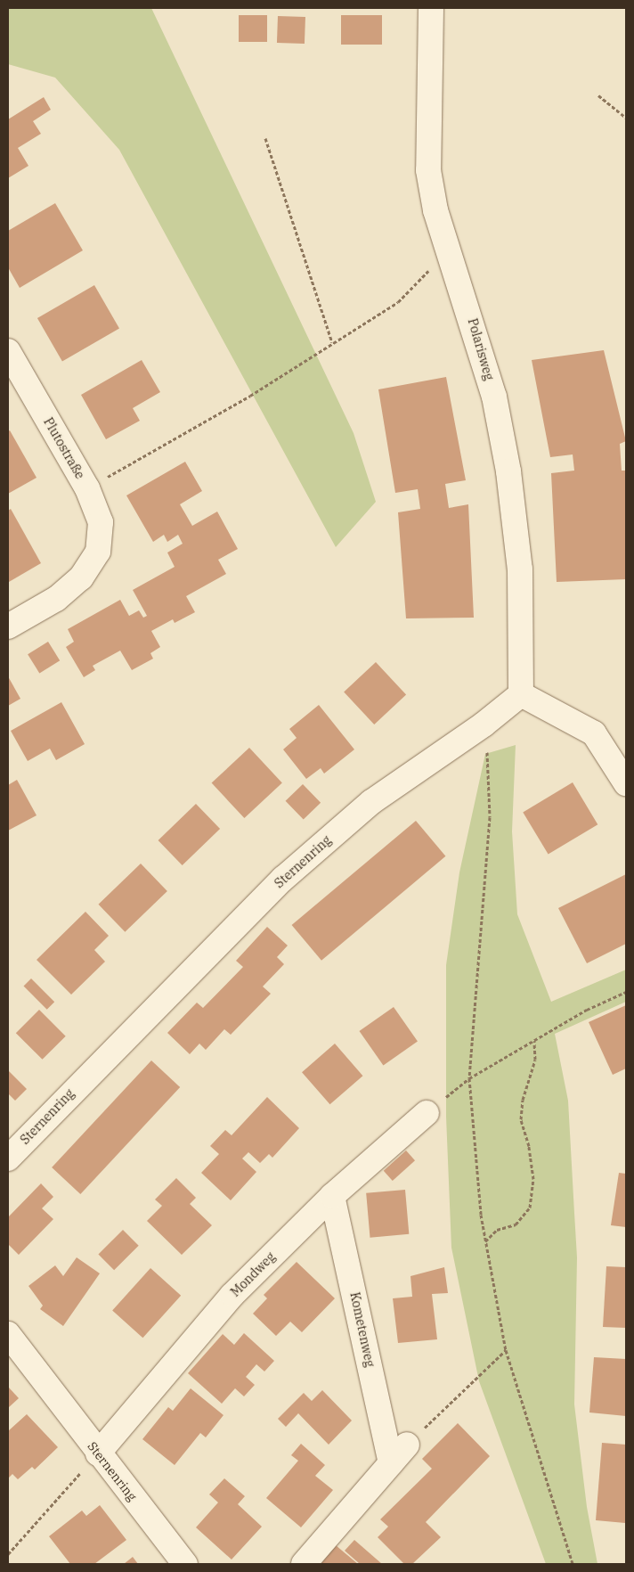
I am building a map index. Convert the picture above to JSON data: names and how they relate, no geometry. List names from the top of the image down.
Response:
{
  "streets": {
    "street": [
      "Polarisweg",
      "Plutostraße",
      "Sternenring",
      "Mondweg",
      "Kometenweg"
    ]
  },
  "crossings": [
    ["Polarisweg", "Sternenring"],
    ["Sternenring", "Mondweg"],
    ["Mondweg", "Kometenweg"]
  ]
}
